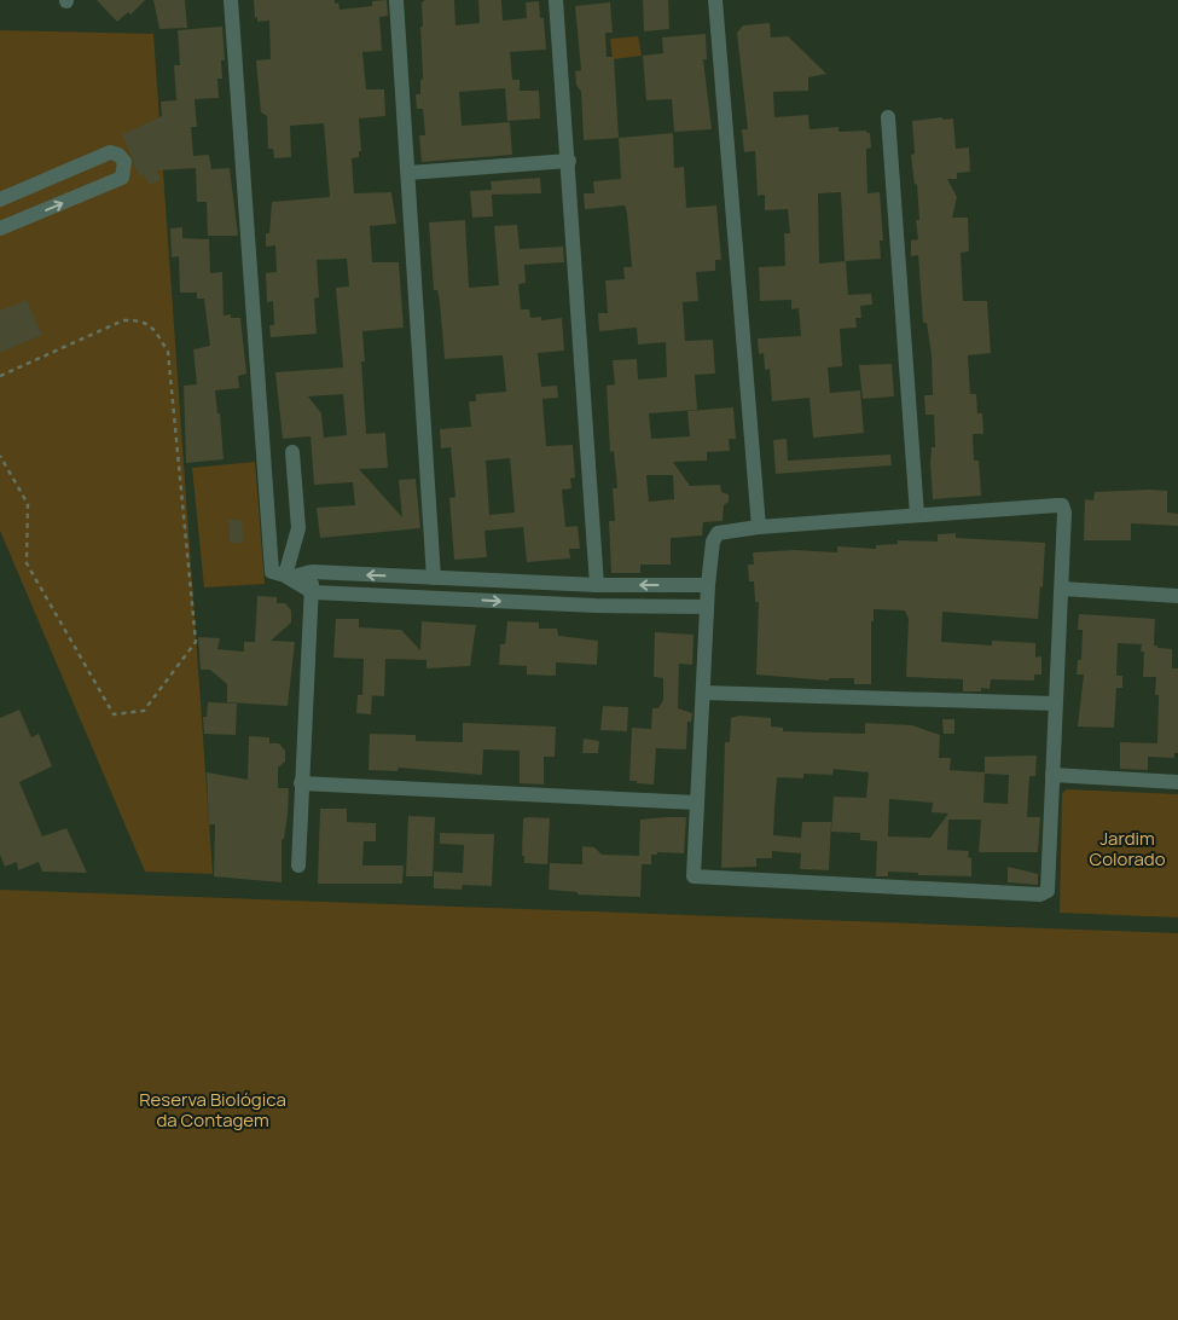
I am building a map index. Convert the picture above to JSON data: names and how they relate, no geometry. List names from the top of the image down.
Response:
{
  "parks": ["Jardim Colorado", "Reserva Biológica da Contagem"]
}
